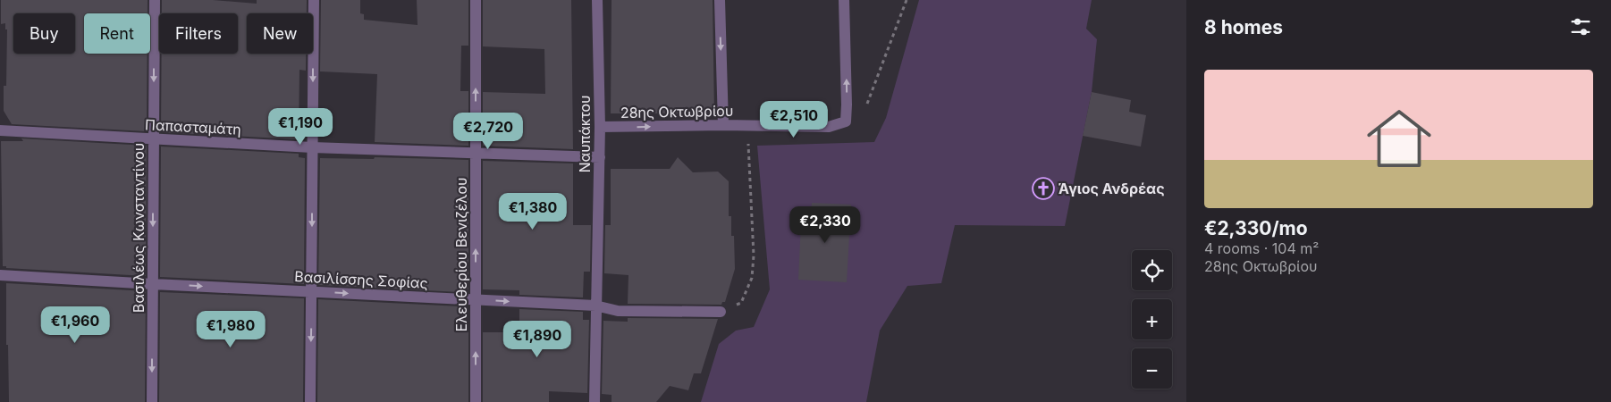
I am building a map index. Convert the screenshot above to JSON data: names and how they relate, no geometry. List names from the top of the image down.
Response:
{
  "streets": {
    "street": [
      "28ης Οκτωβρίου",
      "Παπασταμάτη",
      "Ναυπάκτου",
      "Βασιλέως Κωνσταντίνου",
      "Ελευθερίου Βενιζέλου",
      "Βασιλίσσης Σοφίας"
    ]
  },
  "crossings": [
    ["28ης Οκτωβρίου", "Ναυπάκτου"],
    ["Παπασταμάτη", "Ναυπάκτου"],
    ["Παπασταμάτη", "Βασιλέως Κωνσταντίνου"],
    ["Παπασταμάτη", "Ελευθερίου Βενιζέλου"],
    ["Ναυπάκτου", "Βασιλίσσης Σοφίας"],
    ["Βασιλέως Κωνσταντίνου", "Βασιλίσσης Σοφίας"],
    ["Ελευθερίου Βενιζέλου", "Βασιλίσσης Σοφίας"]
  ],
  "one_way": [
    "28ης Οκτωβρίου",
    "Βασιλέως Κωνσταντίνου",
    "Ελευθερίου Βενιζέλου",
    "Βασιλίσσης Σοφίας"
  ],
  "places": {
    "church": ["Άγιος Ανδρέας"]
  },
  "page": {
    "heading": "8 homes",
    "chip": [
      "Buy",
      "Rent",
      "Filters",
      "New"
    ],
    "list": [
      {
        "name": "€2,330/mo",
        "note": "4 rooms · 104 m² · 28ης Οκτωβρίου"
      }
    ],
    "price": [
      "€2,510",
      "€1,190",
      "€2,720",
      "€1,380",
      "€2,330",
      "€1,960",
      "€1,980",
      "€1,890"
    ],
    "map_buttons": ["+", "−"]
  }
}
